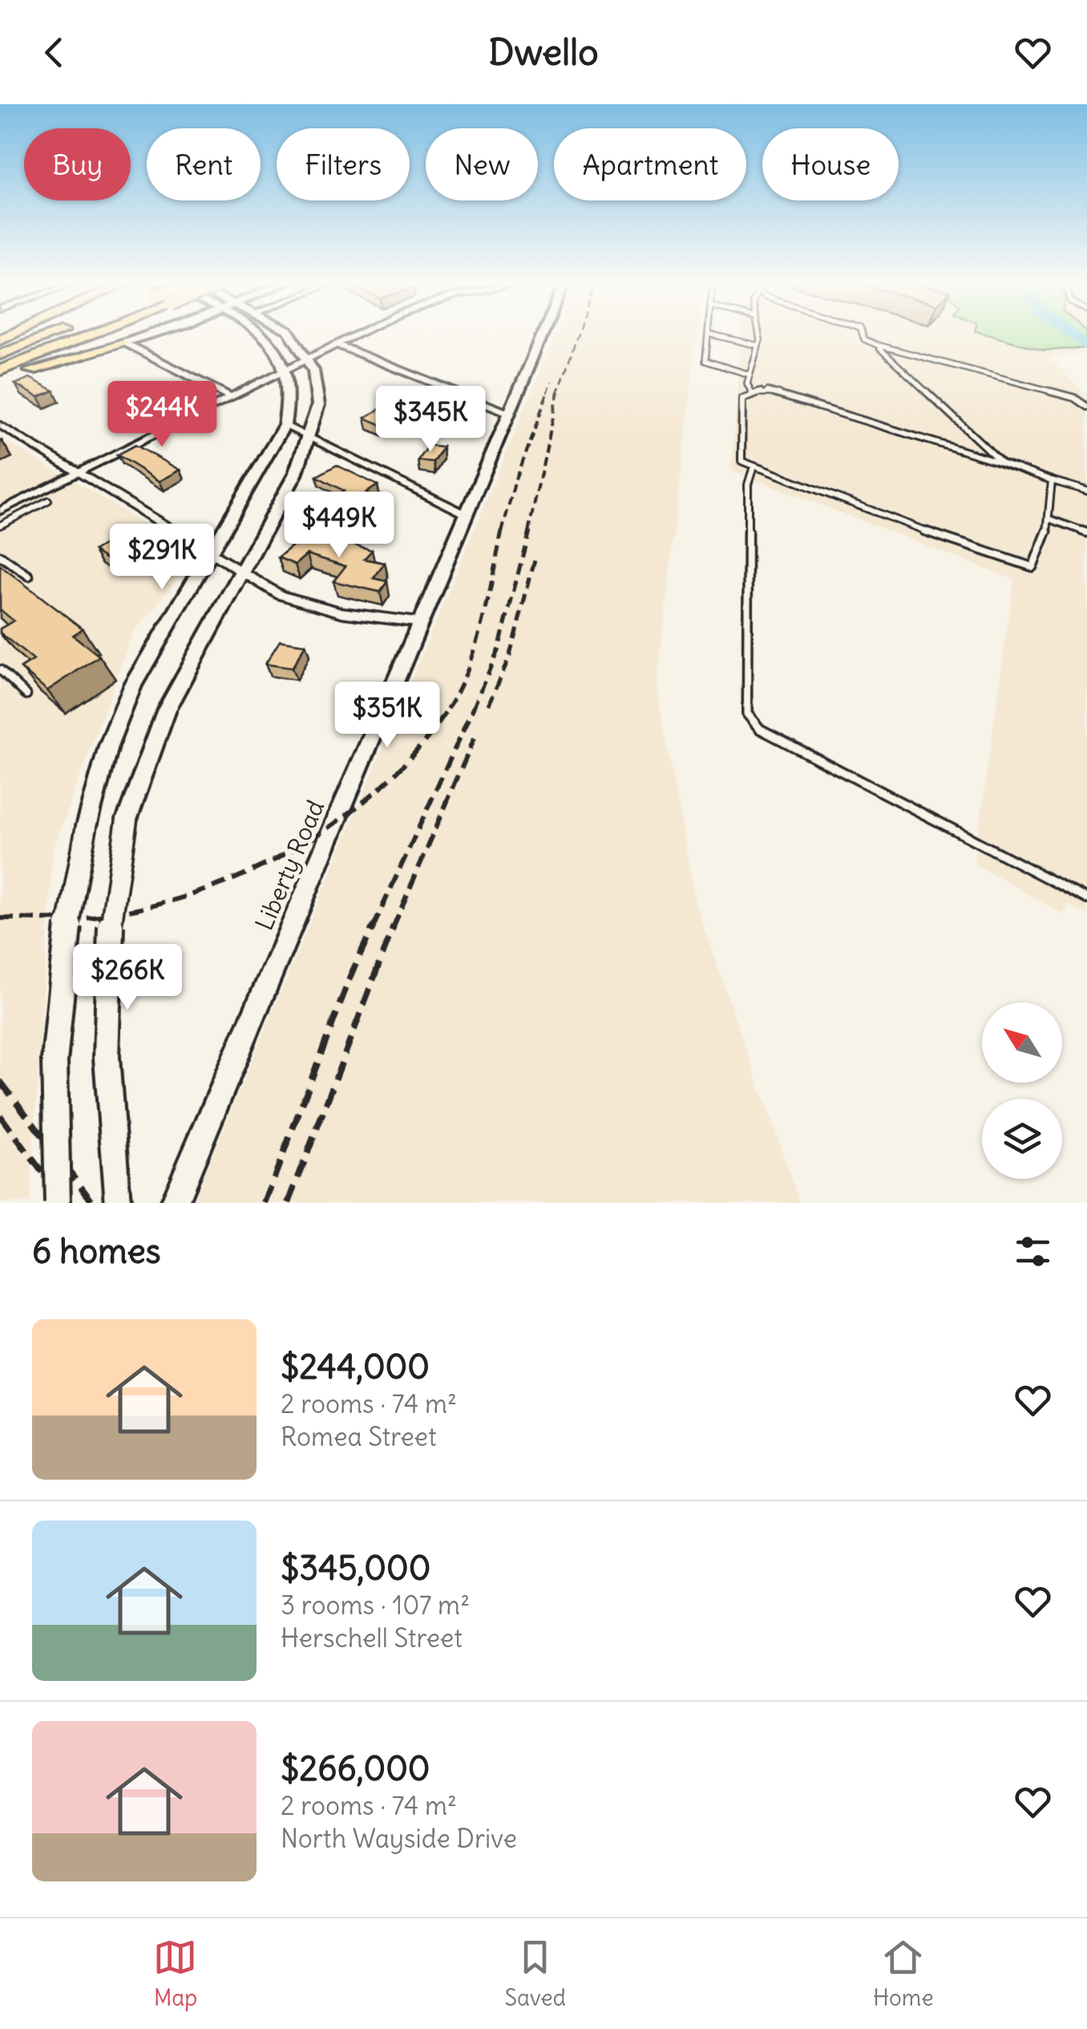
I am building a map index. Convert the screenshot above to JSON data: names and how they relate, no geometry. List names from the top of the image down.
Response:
{
  "streets": {
    "main road": ["Liberty Road"]
  },
  "north": "top left",
  "page": {
    "header": "Dwello",
    "chip": [
      "Buy",
      "Rent",
      "Filters",
      "New",
      "Apartment",
      "House"
    ],
    "price": [
      "$244K",
      "$345K",
      "$449K",
      "$291K",
      "$351K",
      "$266K"
    ],
    "heading": "6 homes",
    "list": [
      {
        "name": "$244,000",
        "note": "2 rooms · 74 m² · Romea Street"
      },
      {
        "name": "$345,000",
        "note": "3 rooms · 107 m² · Herschell Street"
      },
      {
        "name": "$266,000",
        "note": "2 rooms · 74 m² · North Wayside Drive"
      }
    ],
    "tabs": ["Map", "Saved", "Home"]
  }
}
